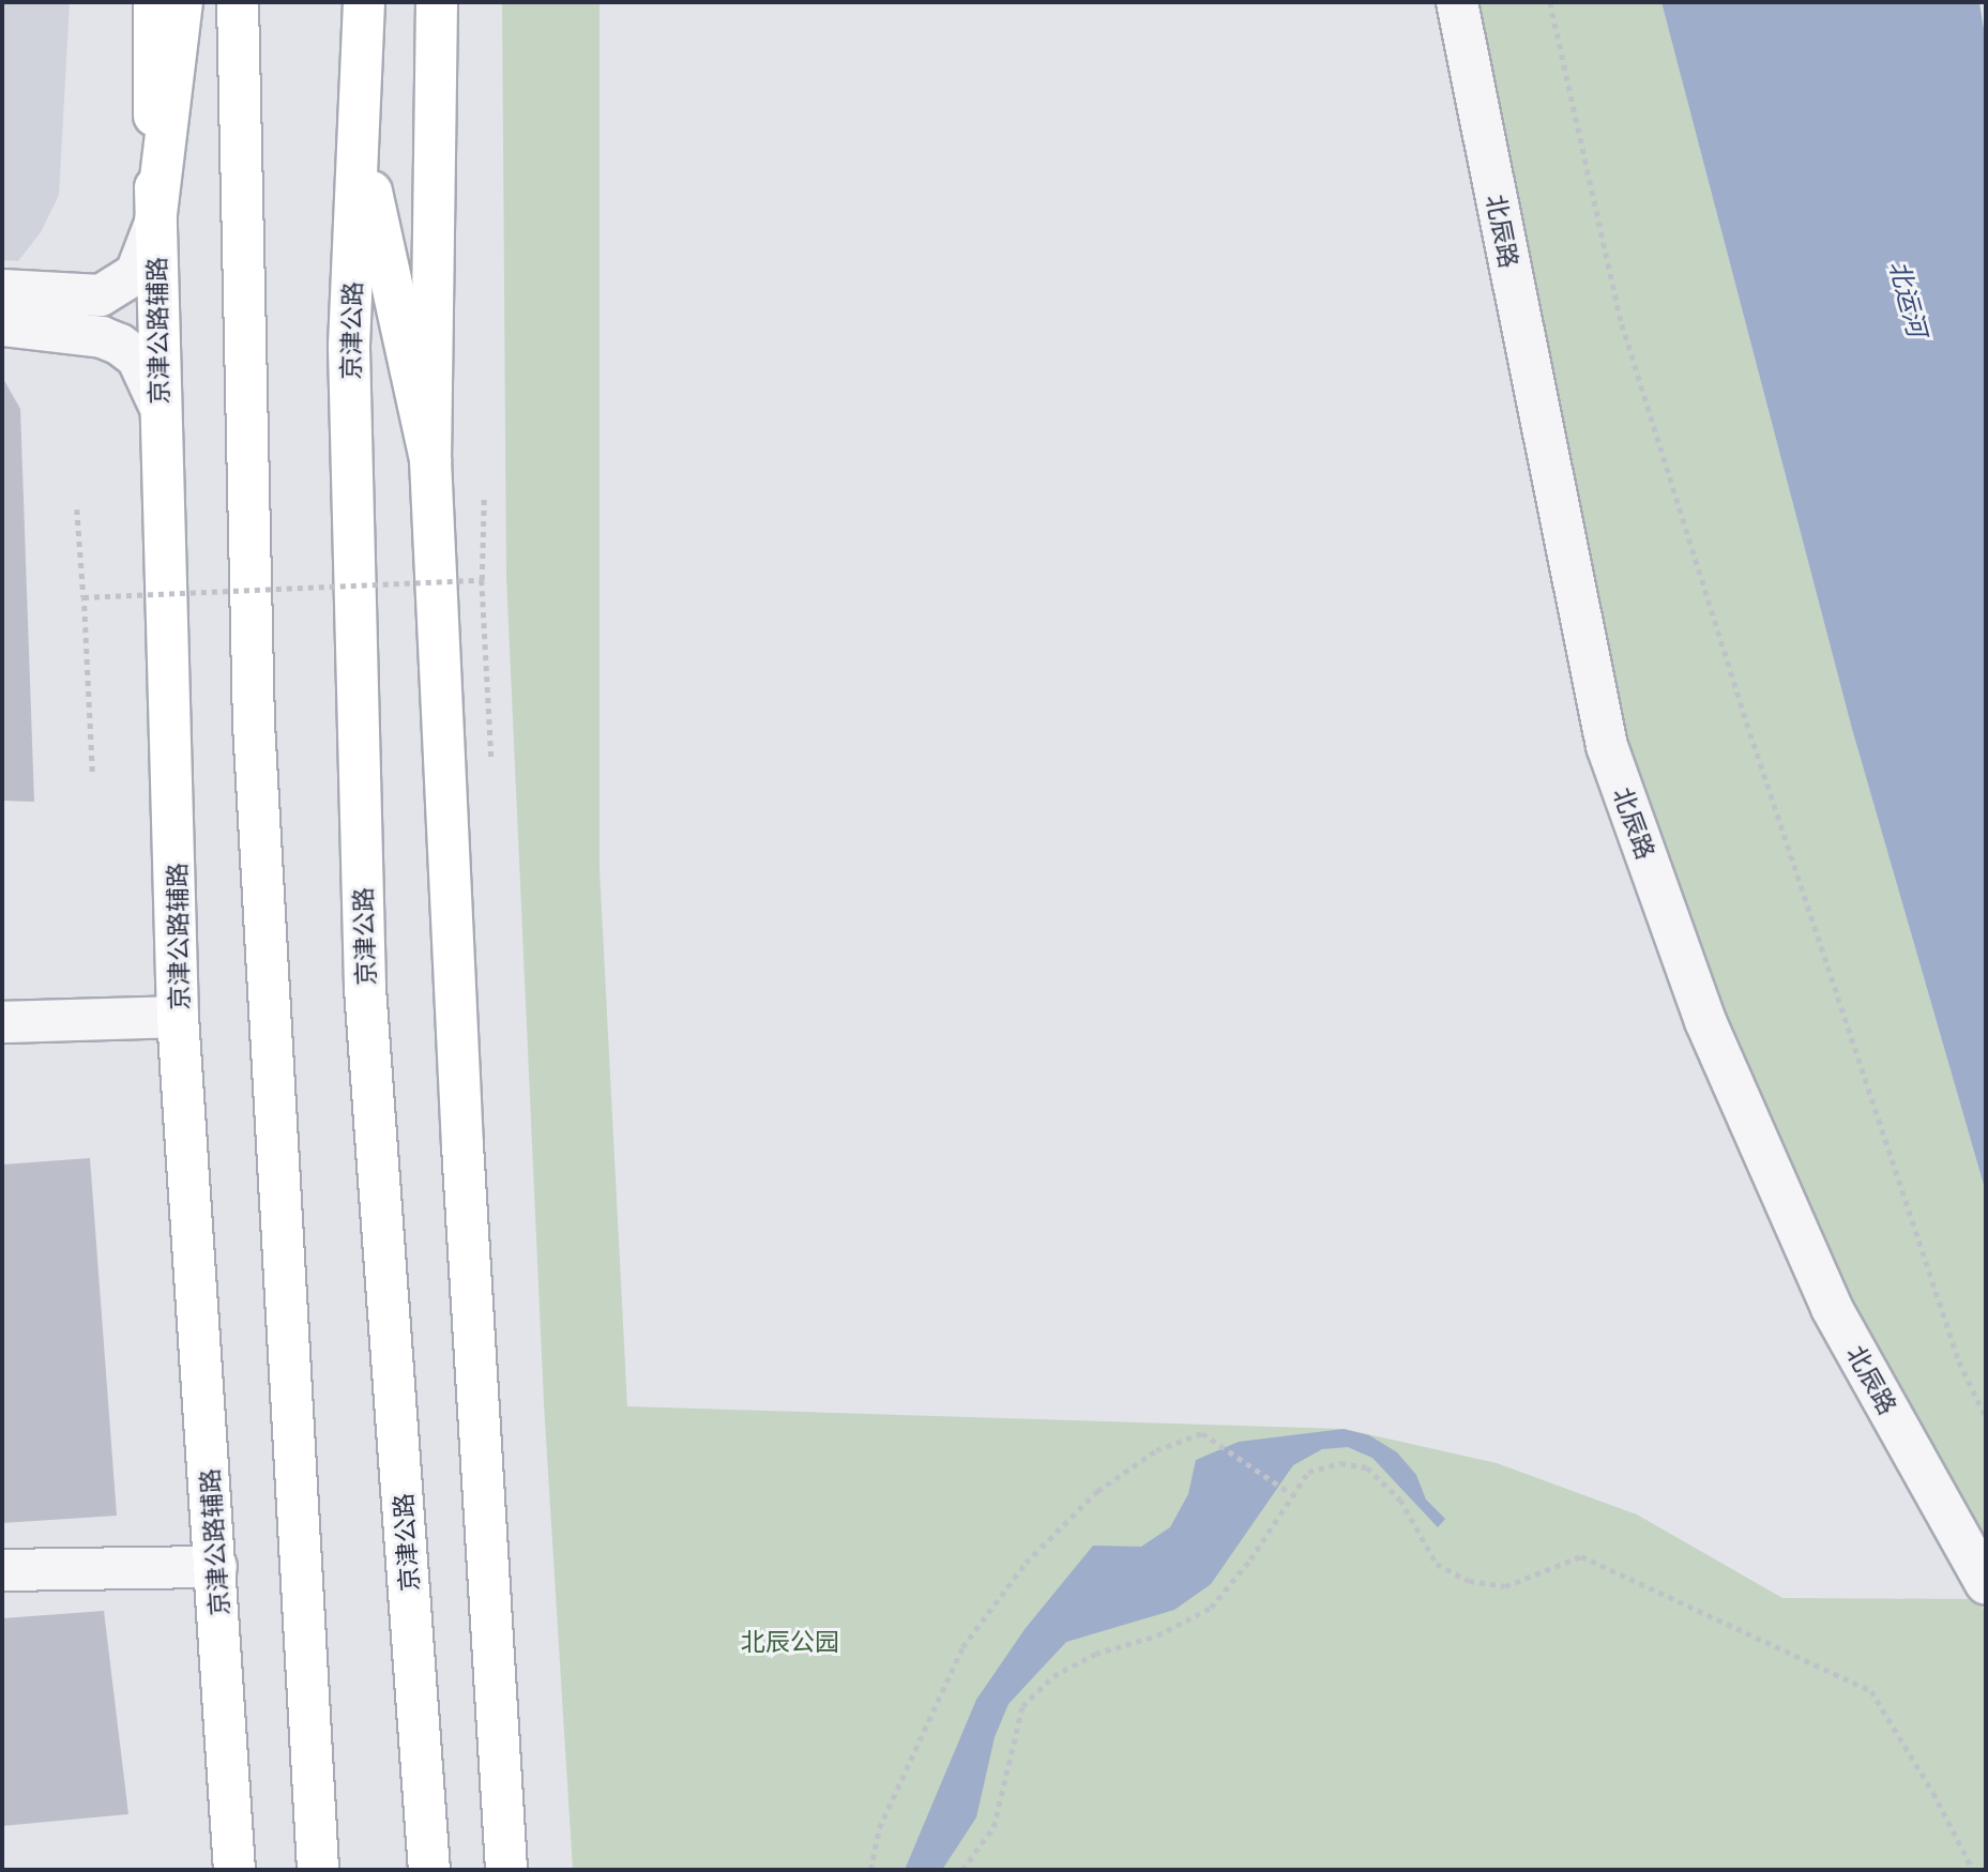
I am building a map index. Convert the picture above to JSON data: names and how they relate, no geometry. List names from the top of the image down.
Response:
{
  "streets": {
    "main road": ["京津公路辅路", "京津公路"],
    "street": ["北辰路"]
  },
  "water": ["北运河"],
  "parks": ["北辰公园"]
}
